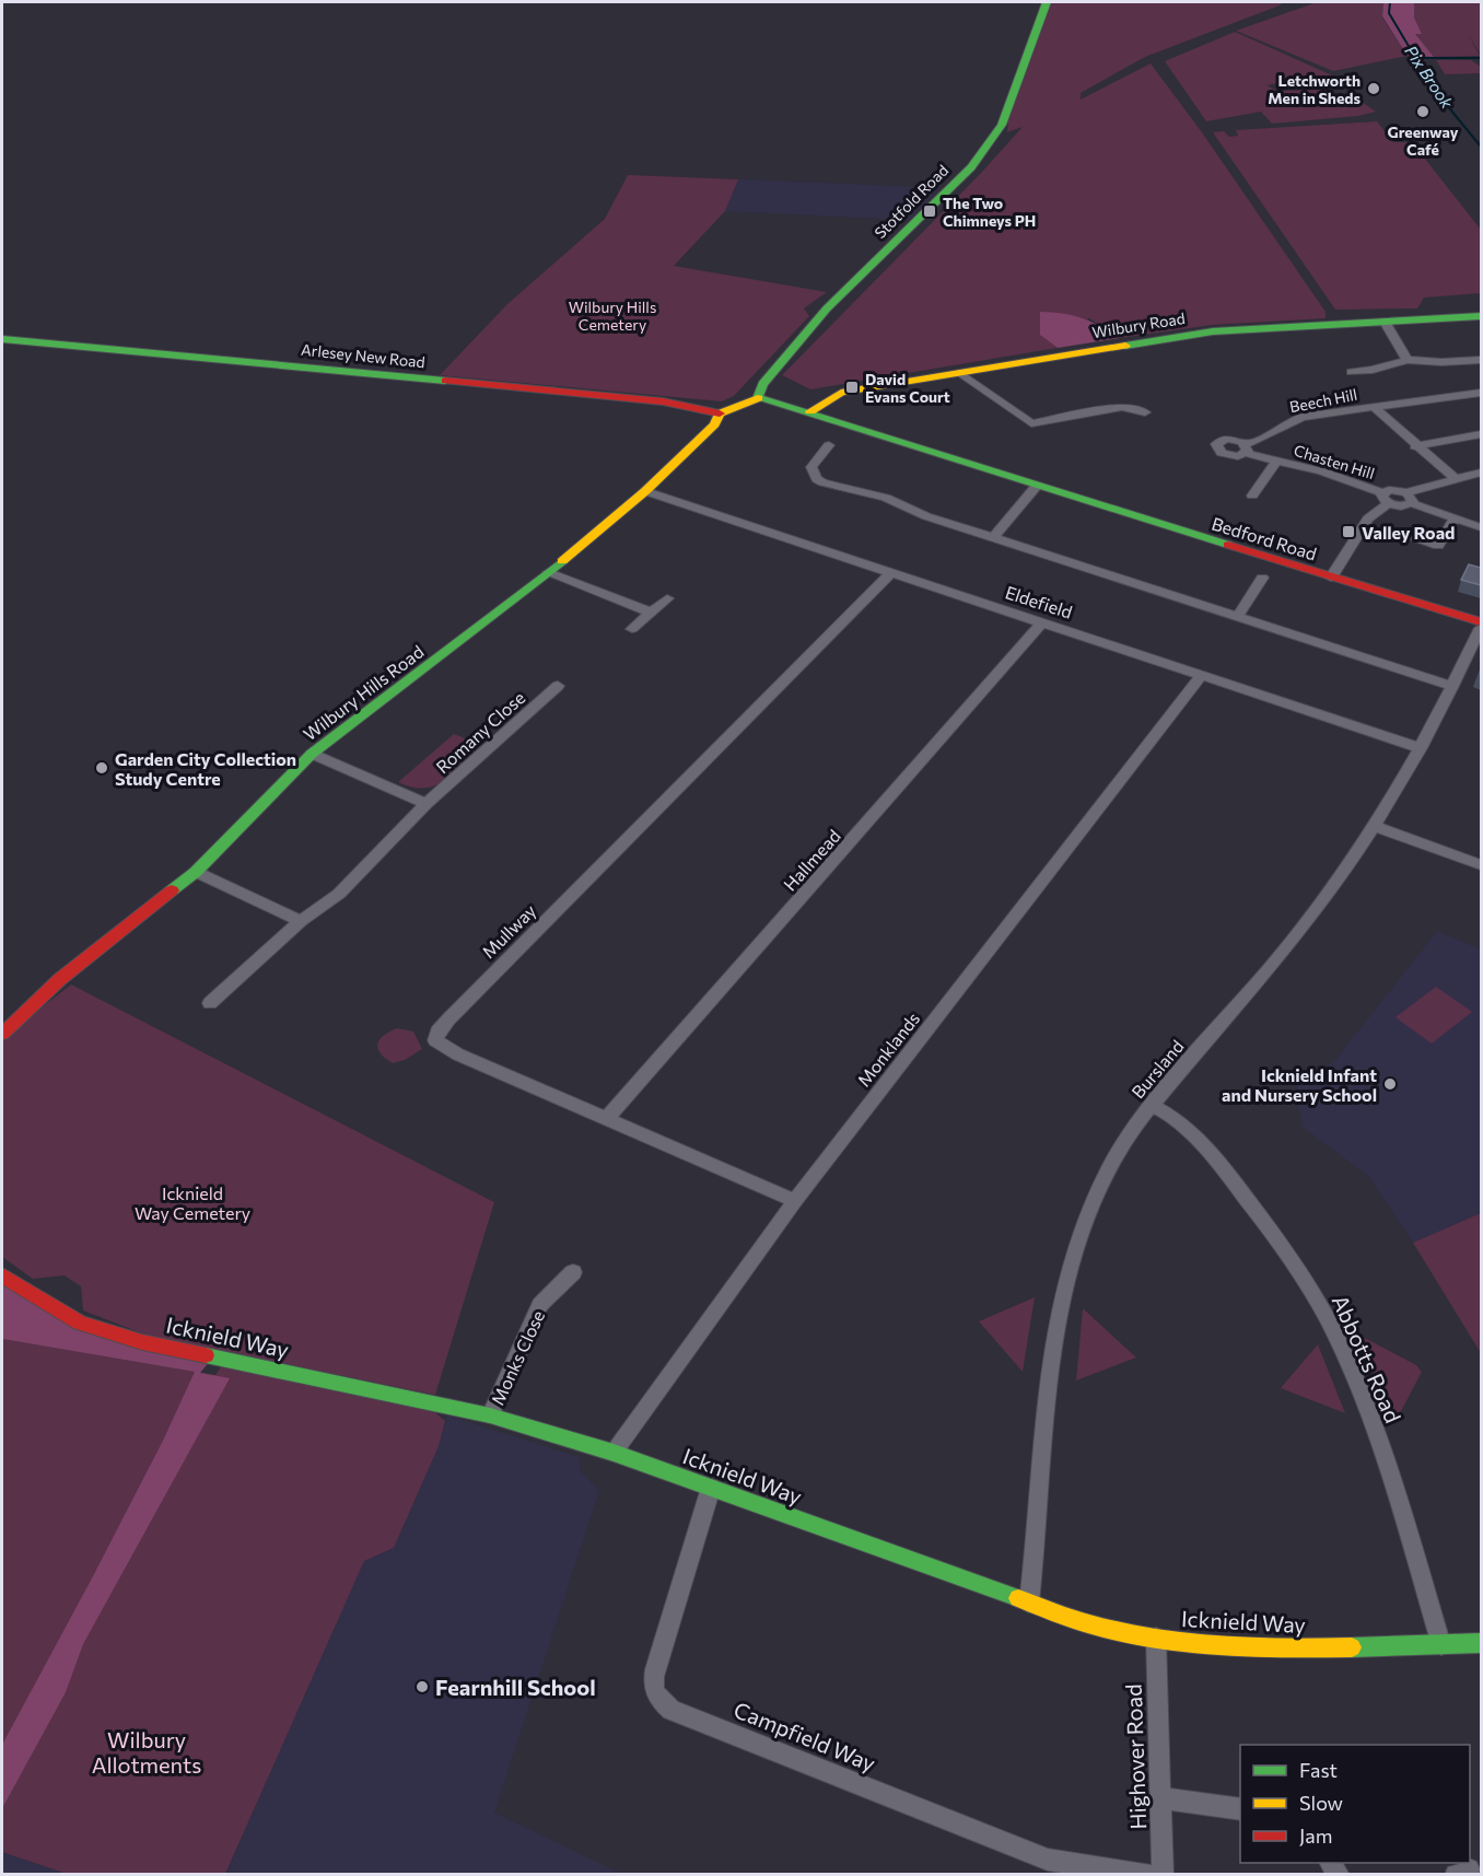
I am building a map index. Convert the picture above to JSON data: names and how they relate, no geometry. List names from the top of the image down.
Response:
{
  "streets": {
    "street": [
      "Stotfold Road",
      "Wilbury Road",
      "Arlesey New Road",
      "Beech Hill",
      "Chasten Hill",
      "Bedford Road",
      "Eldefield",
      "Wilbury Hills Road",
      "Romany Close",
      "Hallmead",
      "Mullway",
      "Monklands",
      "Bursland",
      "Icknield Way",
      "Monks Close",
      "Abbotts Road",
      "Campfield Way",
      "Highover Road"
    ]
  },
  "crossings": [
    ["Stotfold Road", "Bedford Road"],
    ["Stotfold Road", "Wilbury Hills Road"],
    ["Wilbury Road", "Bedford Road"],
    ["Arlesey New Road", "Wilbury Hills Road"],
    ["Beech Hill", "Chasten Hill"],
    ["Bedford Road", "Wilbury Hills Road"],
    ["Eldefield", "Wilbury Hills Road"],
    ["Eldefield", "Hallmead"],
    ["Eldefield", "Mullway"],
    ["Eldefield", "Monklands"],
    ["Eldefield", "Bursland"],
    ["Hallmead", "Mullway"],
    ["Mullway", "Monklands"],
    ["Monklands", "Icknield Way"],
    ["Bursland", "Icknield Way"],
    ["Bursland", "Abbotts Road"],
    ["Icknield Way", "Monks Close"],
    ["Icknield Way", "Abbotts Road"],
    ["Icknield Way", "Campfield Way"],
    ["Icknield Way", "Highover Road"]
  ],
  "water": ["Pix Brook"],
  "parks": ["Wilbury Hills Cemetery", "Icknield Way Cemetery", "Wilbury Allotments"],
  "places": {
    "other": [
      "Letchworth Men in Sheds",
      "Greenway Café",
      "Garden City Collection Study Centre",
      "Icknield Infant and Nursery School",
      "Fearnhill School"
    ],
    "transit": ["The Two Chimneys PH", "David Evans Court", "Valley Road"]
  },
  "legend": ["Fast", "Slow", "Jam"]
}
